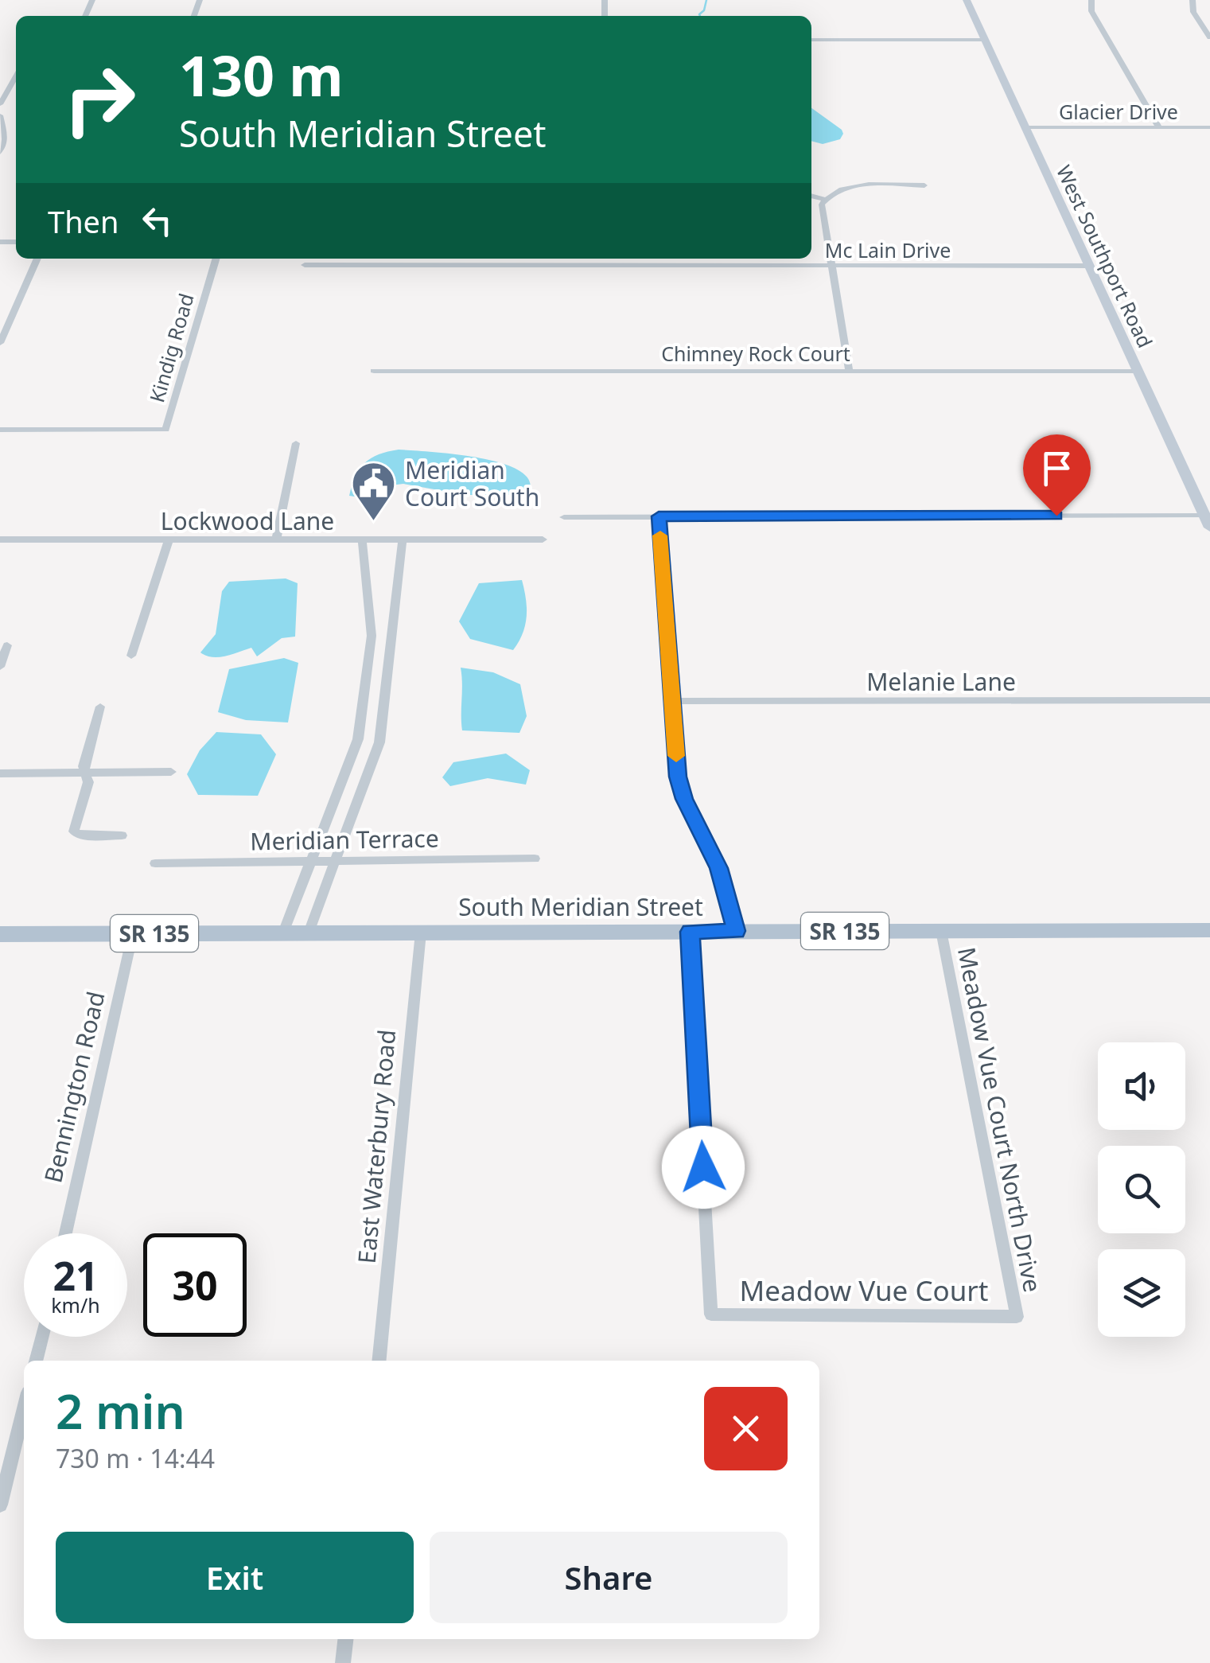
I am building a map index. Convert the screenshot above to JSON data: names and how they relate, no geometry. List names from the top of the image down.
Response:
{
  "streets": {
    "main road": ["West Southport Road", "South Meridian Street", "SR 135"],
    "street": [
      "Glacier Drive",
      "Mc Lain Drive",
      "Kindig Road",
      "Chimney Rock Court",
      "Lockwood Lane",
      "Melanie Lane",
      "Meridian Terrace",
      "Bennington Road",
      "Meadow Vue Court North Drive",
      "East Waterbury Road",
      "Meadow Vue Court"
    ]
  },
  "crossings": [
    ["Glacier Drive", "West Southport Road"],
    ["Mc Lain Drive", "West Southport Road"],
    ["West Southport Road", "Chimney Rock Court"],
    ["South Meridian Street", "Bennington Road"],
    ["South Meridian Street", "Meadow Vue Court North Drive"],
    ["South Meridian Street", "East Waterbury Road"],
    ["South Meridian Street", "Meadow Vue Court"],
    ["Meadow Vue Court North Drive", "Meadow Vue Court"]
  ],
  "places": {
    "public building": ["Meridian Court South"]
  },
  "page": {
    "turn": ["130 m", "South Meridian Street"],
    "then": "Then",
    "speed": "21 km/h",
    "limit": "30",
    "heading": ["2 min", "730 m · 14:44"],
    "buttons": ["Exit", "Share"]
  }
}
